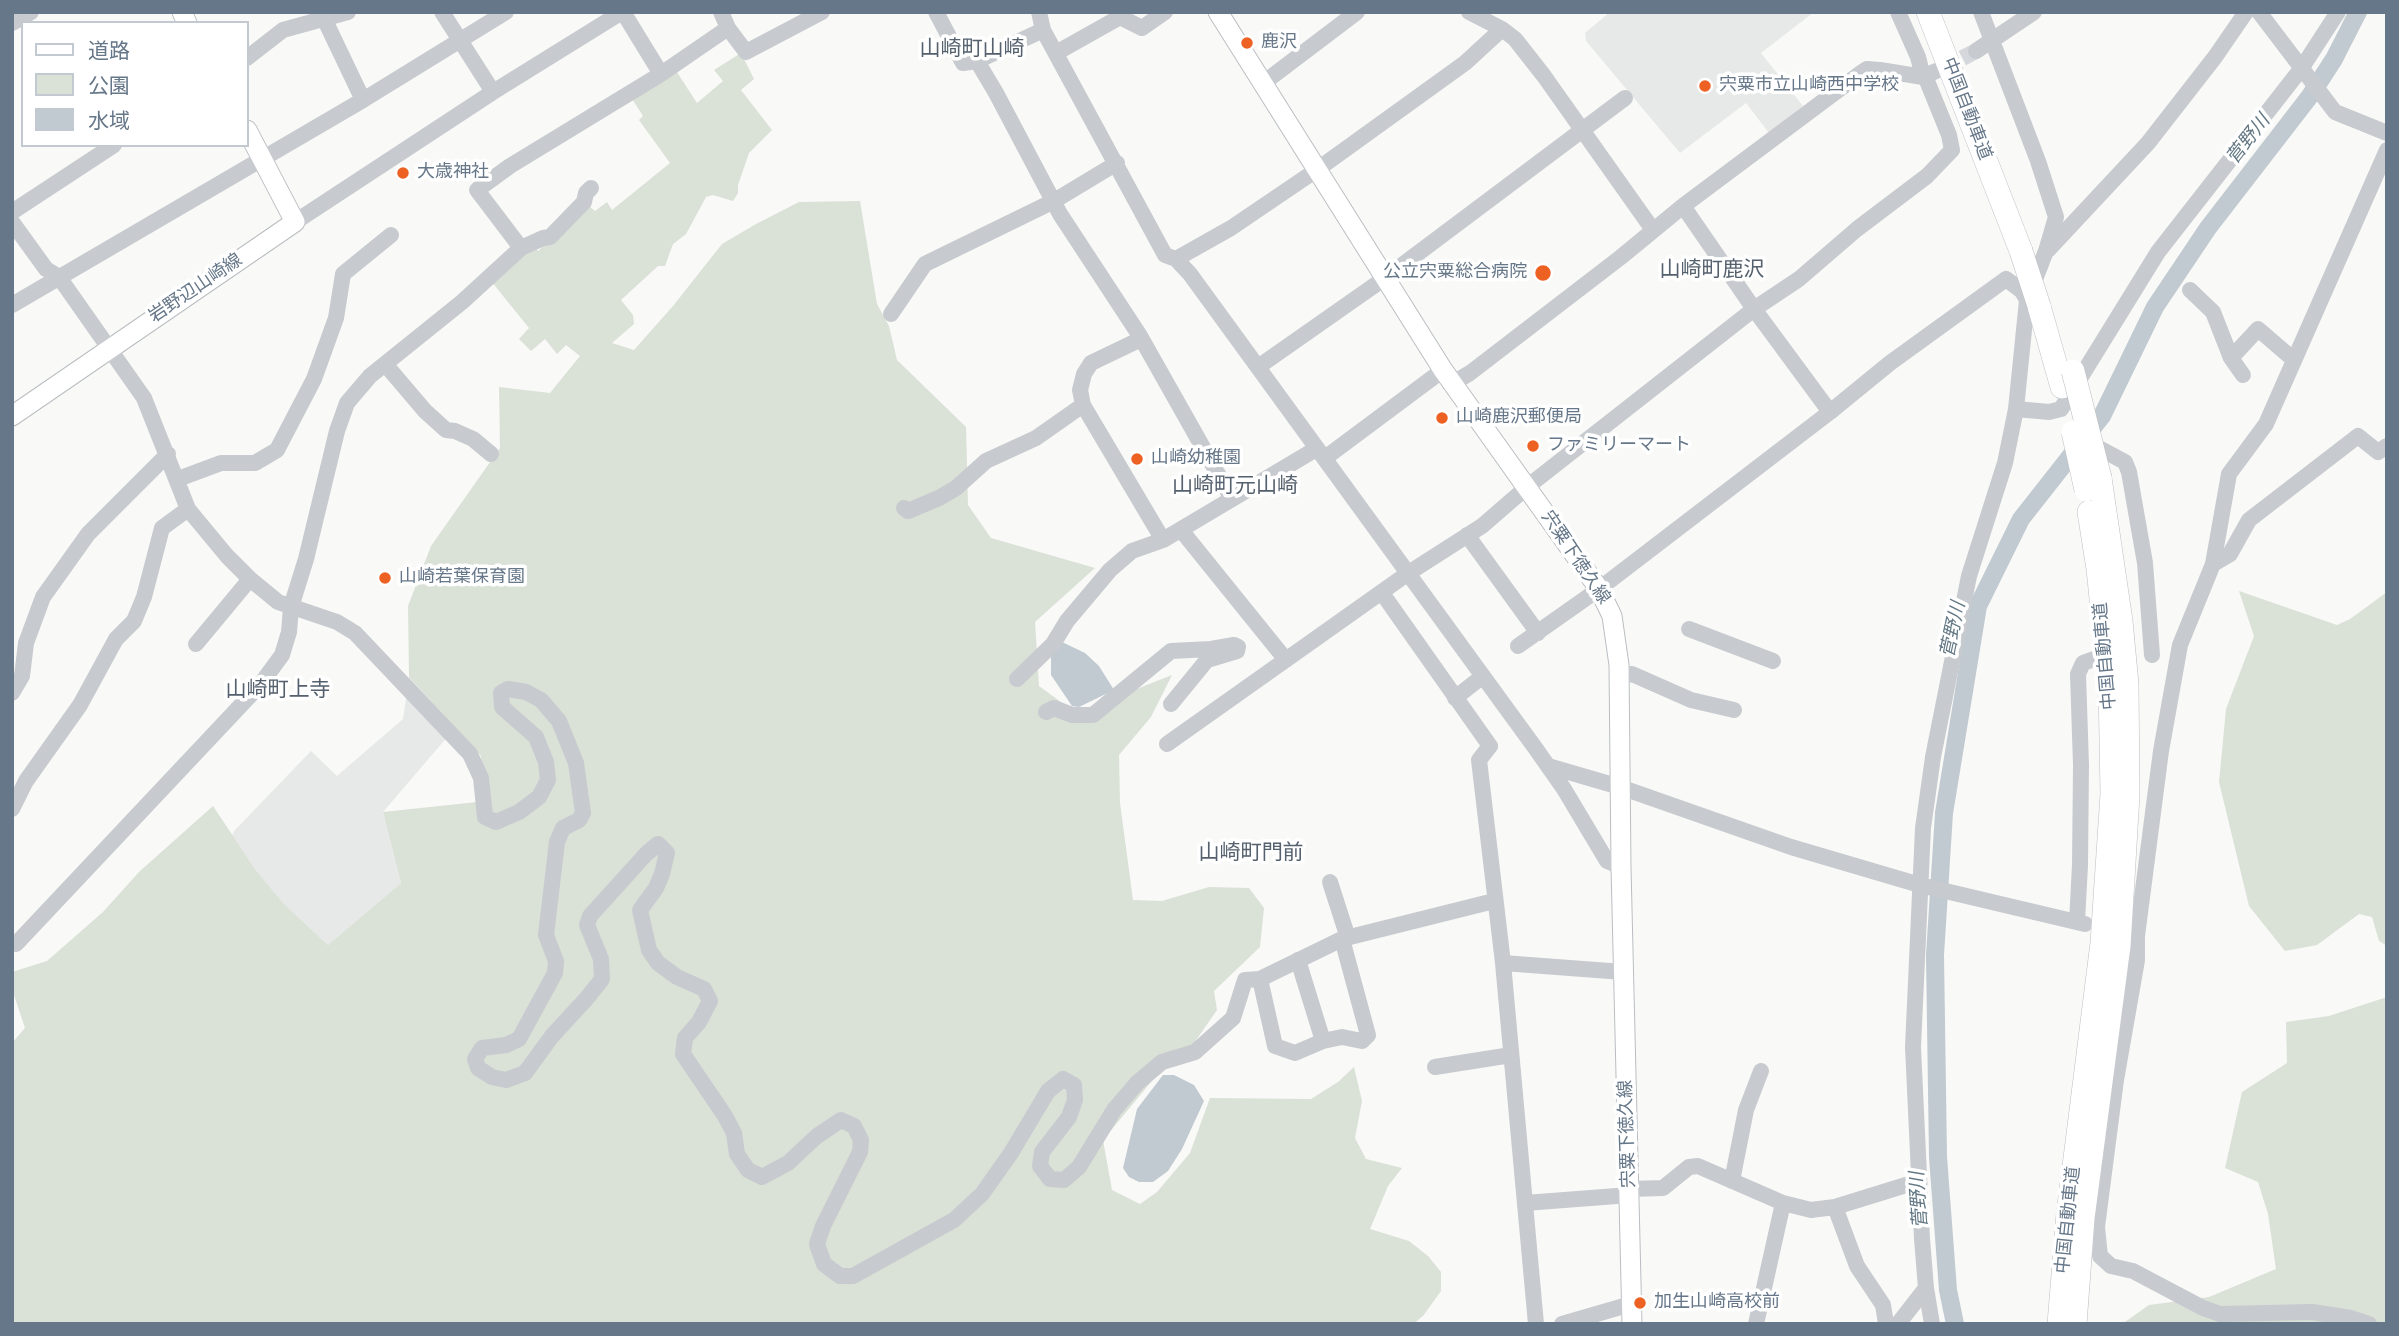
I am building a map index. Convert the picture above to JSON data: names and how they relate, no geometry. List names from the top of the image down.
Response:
{
  "streets": {
    "highway": ["中国自動車道"],
    "main road": ["岩野辺山崎線", "宍粟下徳久線"]
  },
  "districts": [
    "山崎町山崎",
    "山崎町鹿沢",
    "山崎町元山崎",
    "山崎町上寺",
    "山崎町門前"
  ],
  "water": ["菅野川"],
  "places": [
    "鹿沢",
    "宍粟市立山崎西中学校",
    "大歳神社",
    "公立宍粟総合病院",
    "山崎鹿沢郵便局",
    "ファミリーマート",
    "山崎幼稚園",
    "山崎若葉保育園",
    "加生山崎高校前"
  ],
  "legend": ["道路", "公園", "水域"]
}
